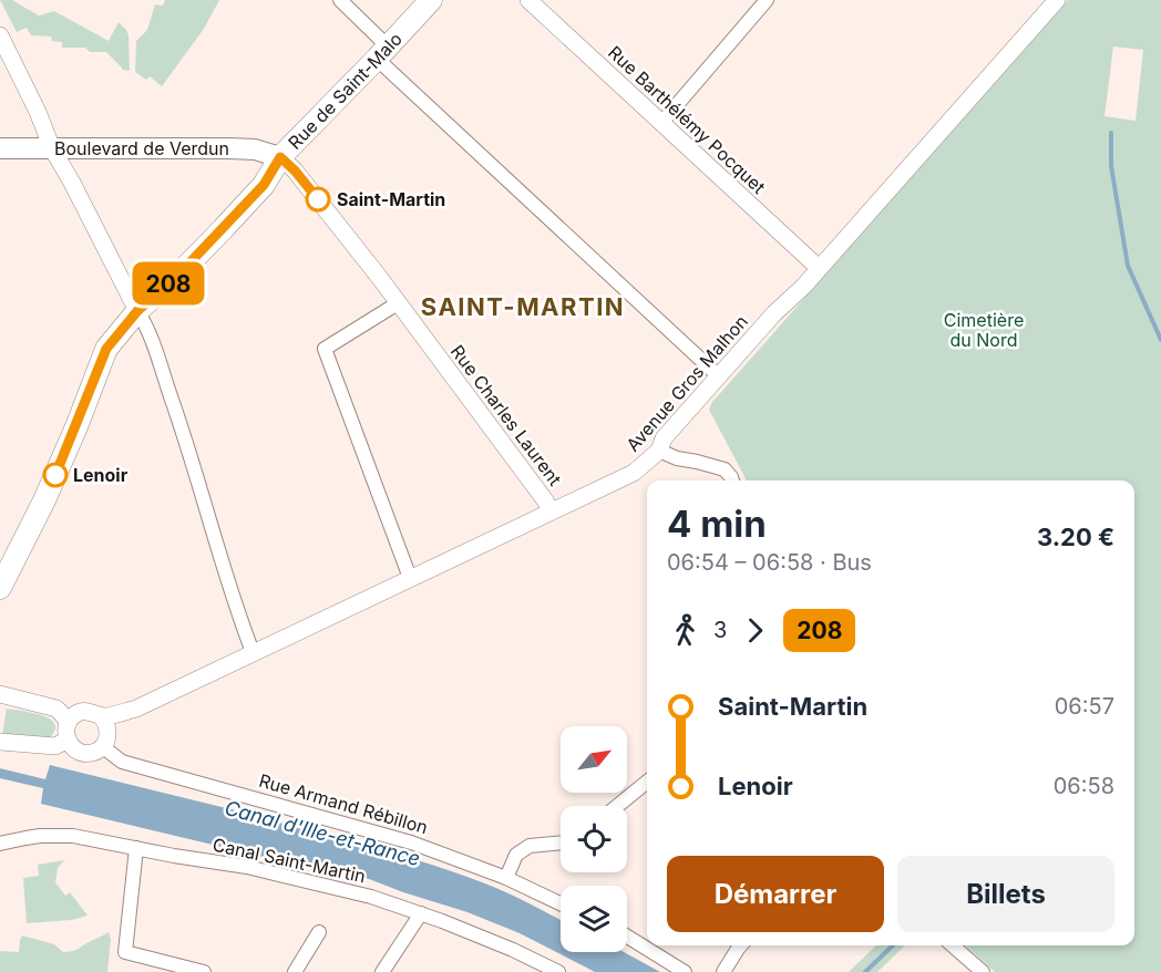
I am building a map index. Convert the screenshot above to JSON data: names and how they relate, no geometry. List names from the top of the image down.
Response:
{
  "streets": {
    "main road": ["Rue de Saint-Malo", "Boulevard de Verdun"],
    "street": [
      "Rue Barthélémy Pocquet",
      "Avenue Gros Malhon",
      "Rue Charles Laurent",
      "Rue Armand Rébillon",
      "Canal Saint-Martin"
    ]
  },
  "crossings": [
    ["Rue de Saint-Malo", "Boulevard de Verdun"],
    ["Rue de Saint-Malo", "Rue Charles Laurent"],
    ["Rue Barthélémy Pocquet", "Avenue Gros Malhon"],
    ["Boulevard de Verdun", "Rue Charles Laurent"],
    ["Avenue Gros Malhon", "Rue Charles Laurent"],
    ["Avenue Gros Malhon", "Rue Armand Rébillon"]
  ],
  "districts": ["SAINT-MARTIN"],
  "water": ["Canal d'Ille-et-Rance"],
  "parks": ["Cimetière du Nord"],
  "places": ["Saint-Martin", "Lenoir"],
  "lines": ["bus line 208"],
  "north": "top right",
  "page": {
    "on_map": "208",
    "heading": ["4 min", "06:54 – 06:58 · Bus", "3.20 €"],
    "legs": ["3", "208"],
    "list": [
      {
        "name": "Saint-Martin",
        "value": "06:57"
      },
      {
        "name": "Lenoir",
        "value": "06:58"
      }
    ],
    "buttons": ["Démarrer", "Billets"]
  }
}
